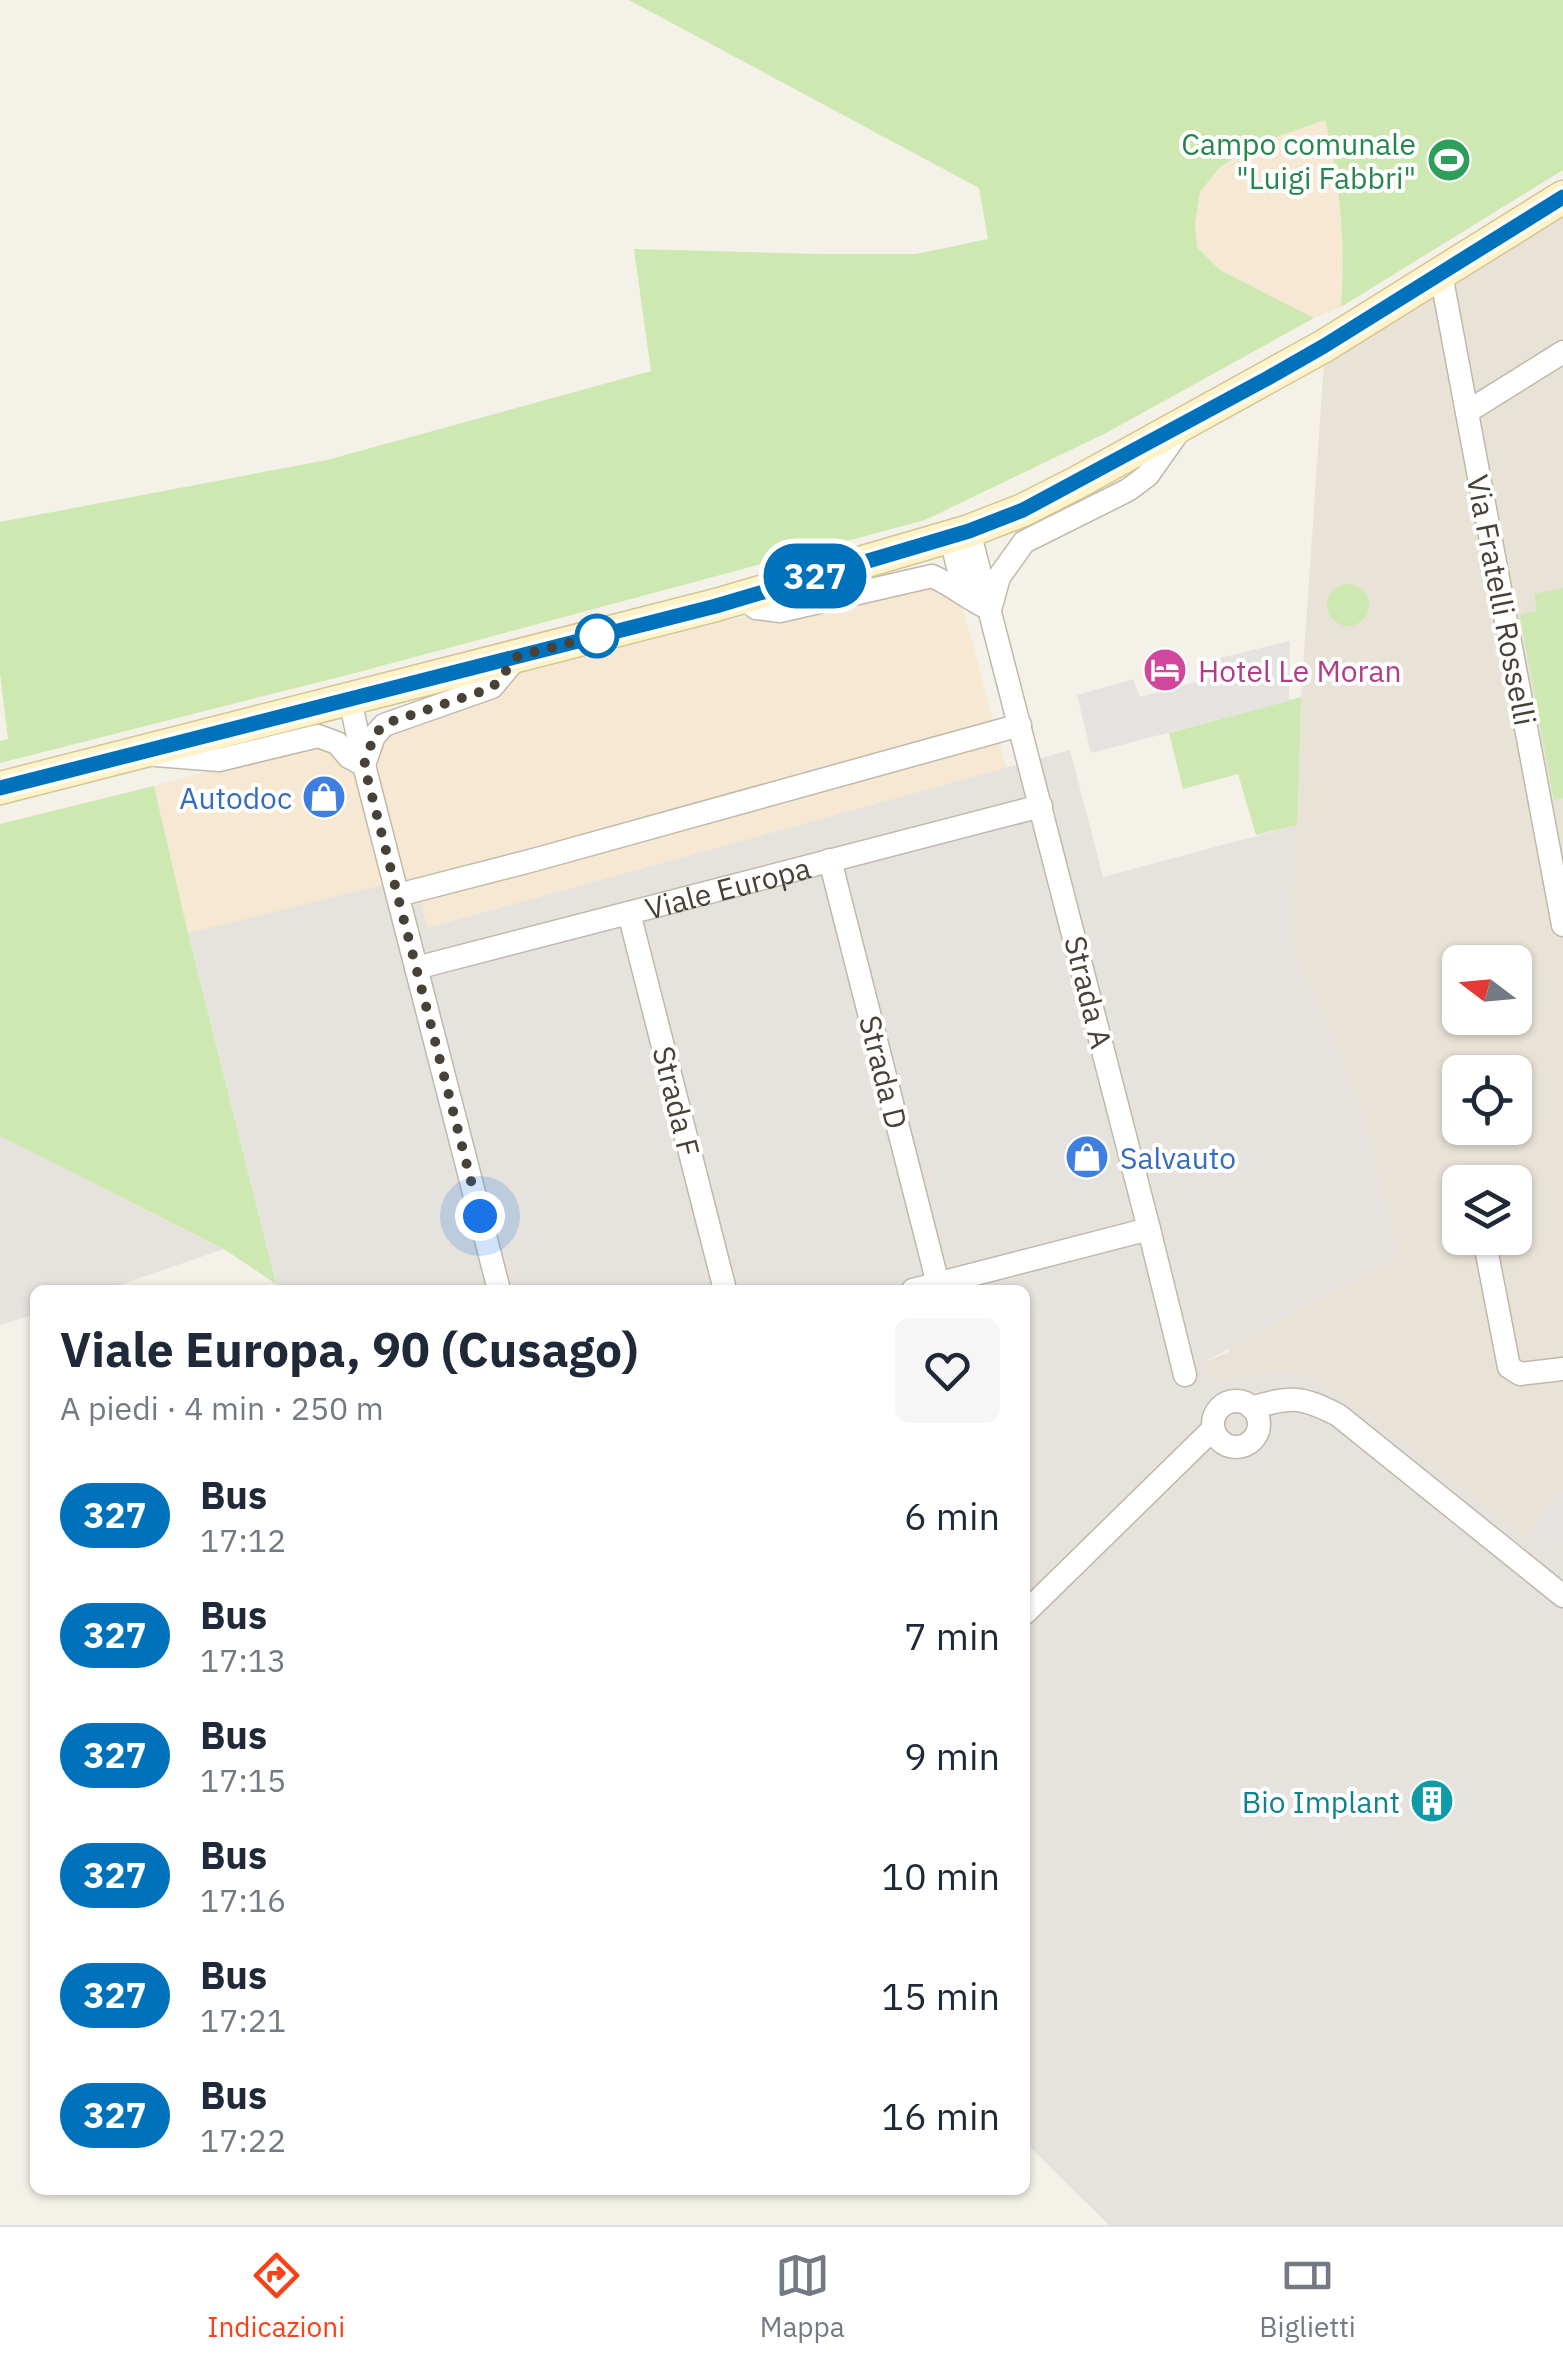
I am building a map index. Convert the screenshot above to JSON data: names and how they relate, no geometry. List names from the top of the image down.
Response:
{
  "streets": {
    "street": [
      "Via Fratelli Rosselli",
      "Viale Europa",
      "Strada A",
      "Strada D",
      "Strada F"
    ]
  },
  "crossings": [
    ["Viale Europa", "Strada A"],
    ["Viale Europa", "Strada D"],
    ["Viale Europa", "Strada F"]
  ],
  "places": {
    "sports": ["Campo comunale \"Luigi Fabbri\""],
    "hotel": ["Hotel Le Moran"],
    "shop": ["Autodoc", "Salvauto"],
    "building": ["Bio Implant"]
  },
  "lines": ["bus line 327"],
  "north": "left",
  "page": {
    "on_map": "327",
    "heading": ["Viale Europa, 90 (Cusago)", "A piedi · 4 min · 250 m"],
    "list": [
      {
        "mark": "327",
        "name": "Bus",
        "note": "17:12",
        "value": "6 min"
      },
      {
        "mark": "327",
        "name": "Bus",
        "note": "17:13",
        "value": "7 min"
      },
      {
        "mark": "327",
        "name": "Bus",
        "note": "17:15",
        "value": "9 min"
      },
      {
        "mark": "327",
        "name": "Bus",
        "note": "17:16",
        "value": "10 min"
      },
      {
        "mark": "327",
        "name": "Bus",
        "note": "17:21",
        "value": "15 min"
      },
      {
        "mark": "327",
        "name": "Bus",
        "note": "17:22",
        "value": "16 min"
      }
    ],
    "tabs": ["Indicazioni", "Mappa", "Biglietti"]
  }
}
